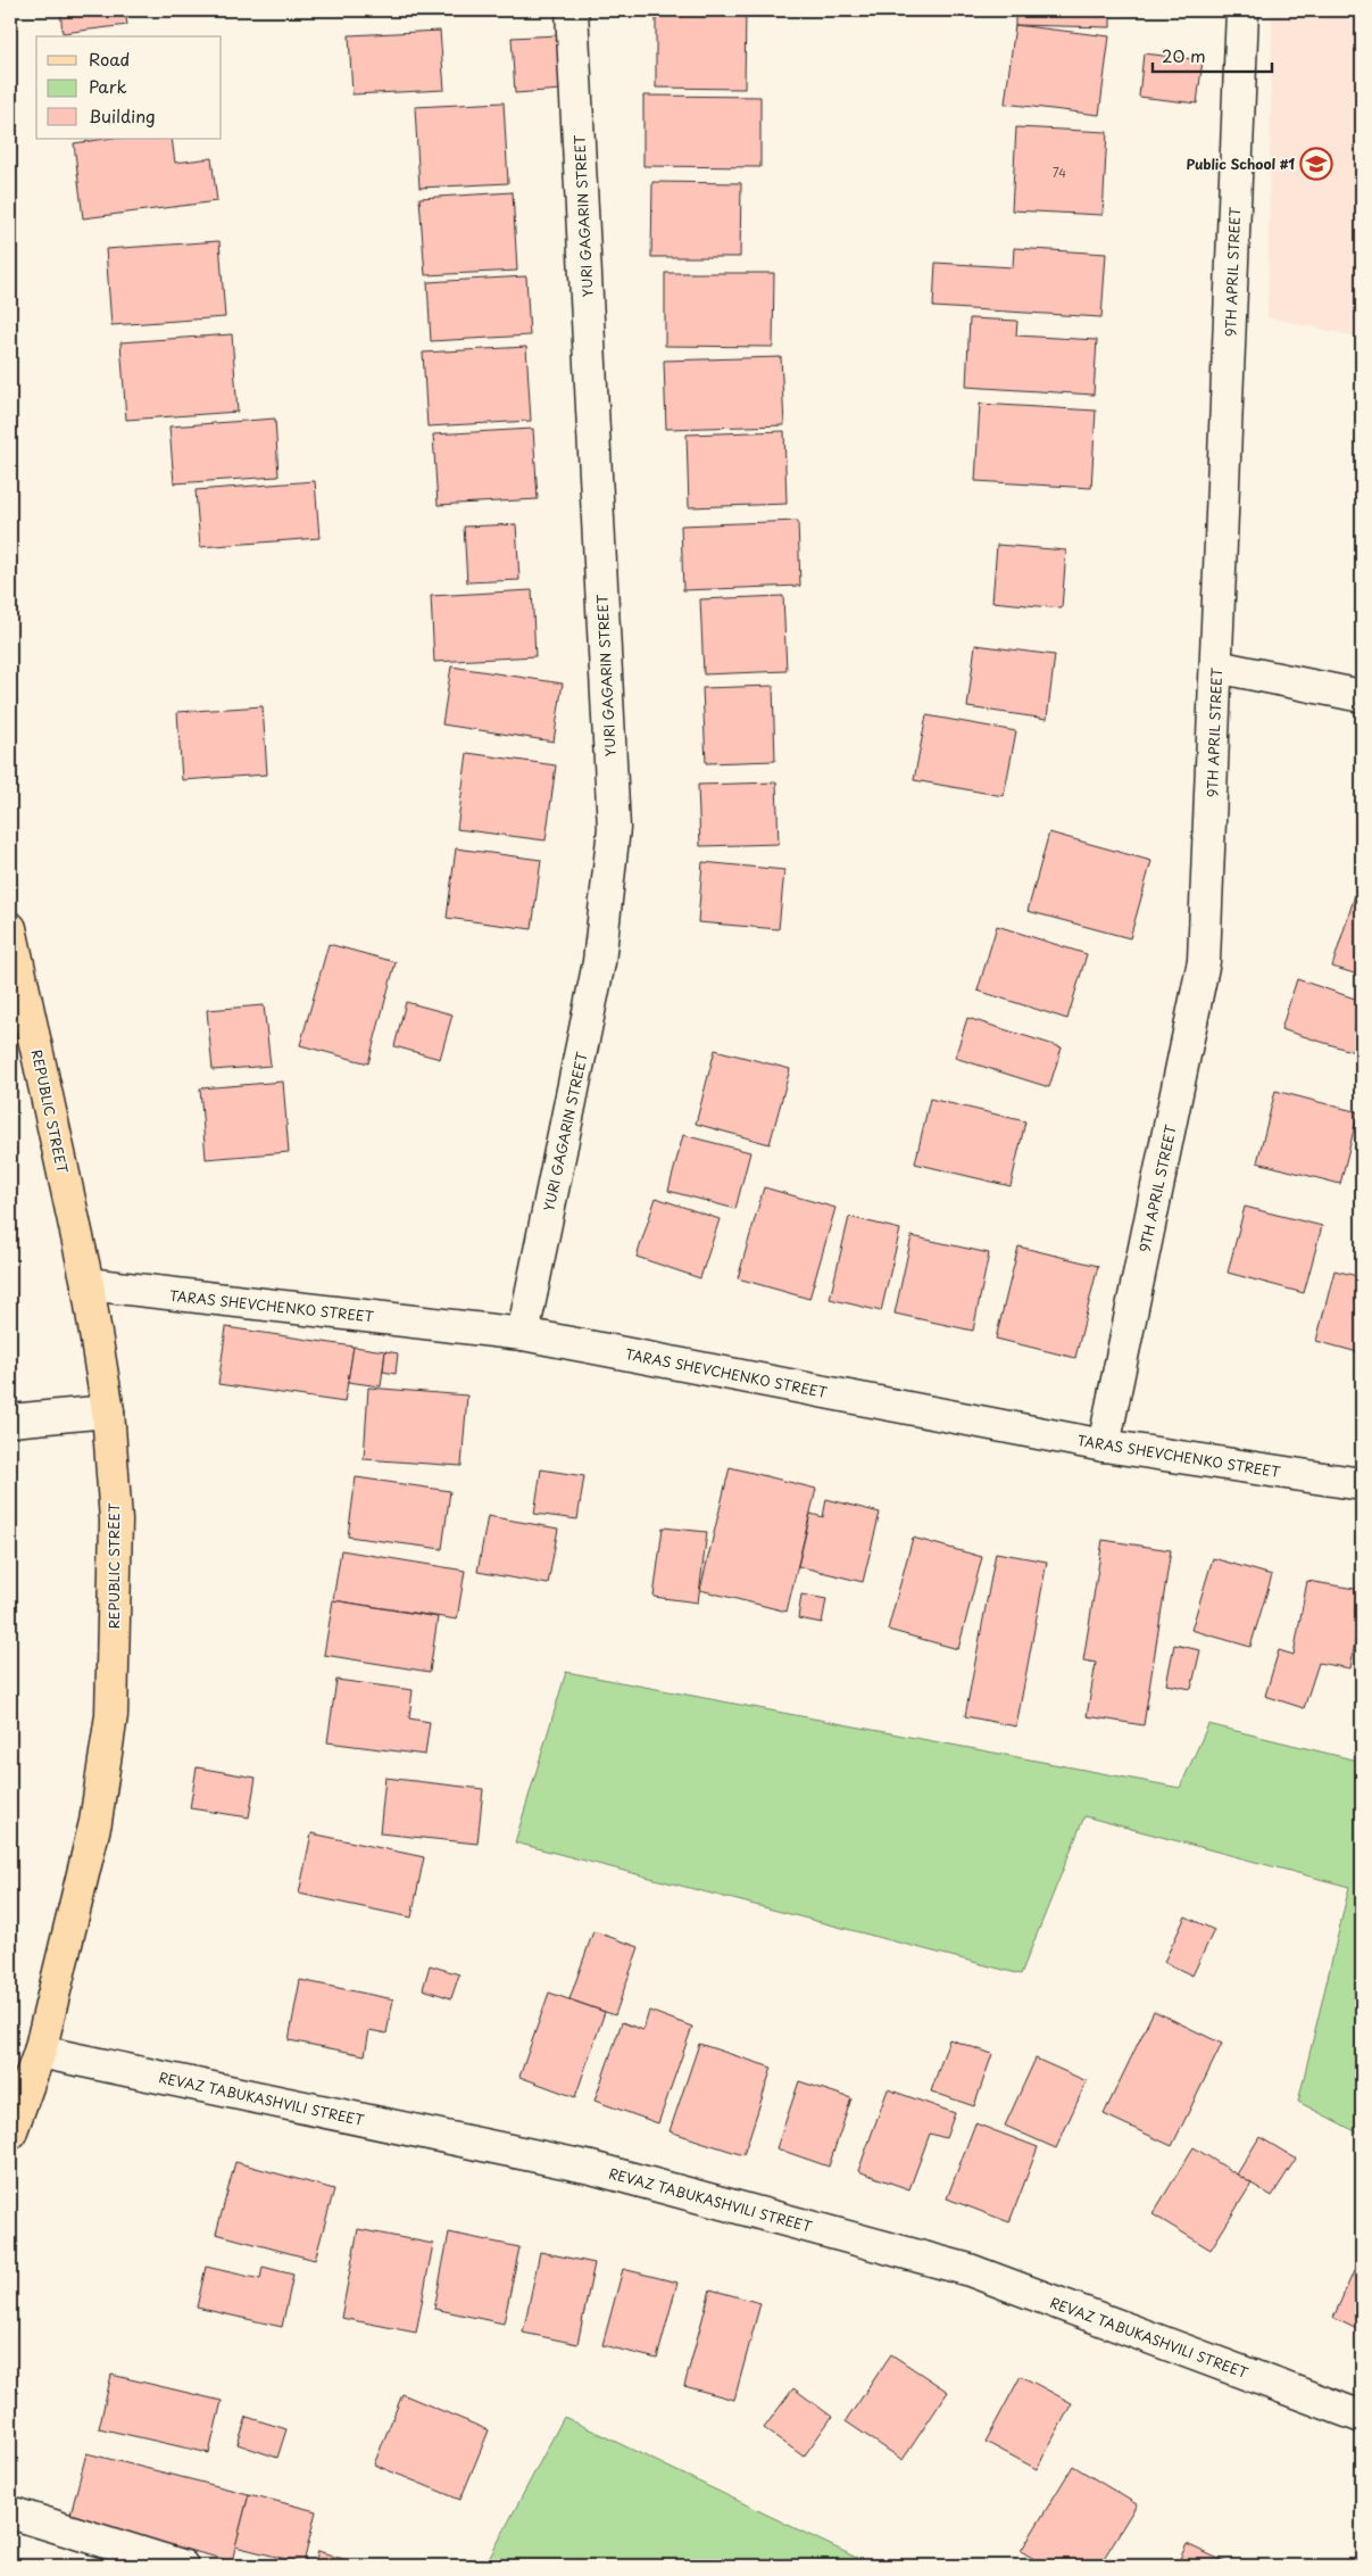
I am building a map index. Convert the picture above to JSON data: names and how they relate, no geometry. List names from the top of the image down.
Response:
{
  "streets": {
    "main road": ["REPUBLIC STREET"],
    "street": [
      "YURI GAGARIN STREET",
      "9TH APRIL STREET",
      "TARAS SHEVCHENKO STREET",
      "REVAZ TABUKASHVILI STREET"
    ]
  },
  "crossings": [
    ["YURI GAGARIN STREET", "TARAS SHEVCHENKO STREET"],
    ["9TH APRIL STREET", "TARAS SHEVCHENKO STREET"],
    ["REPUBLIC STREET", "TARAS SHEVCHENKO STREET"],
    ["REPUBLIC STREET", "REVAZ TABUKASHVILI STREET"]
  ],
  "places": {
    "school or university": ["Public School #1"]
  },
  "house_numbers": ["74"],
  "legend": ["Road", "Park", "Building"],
  "scale_bar": "20 m"
}
